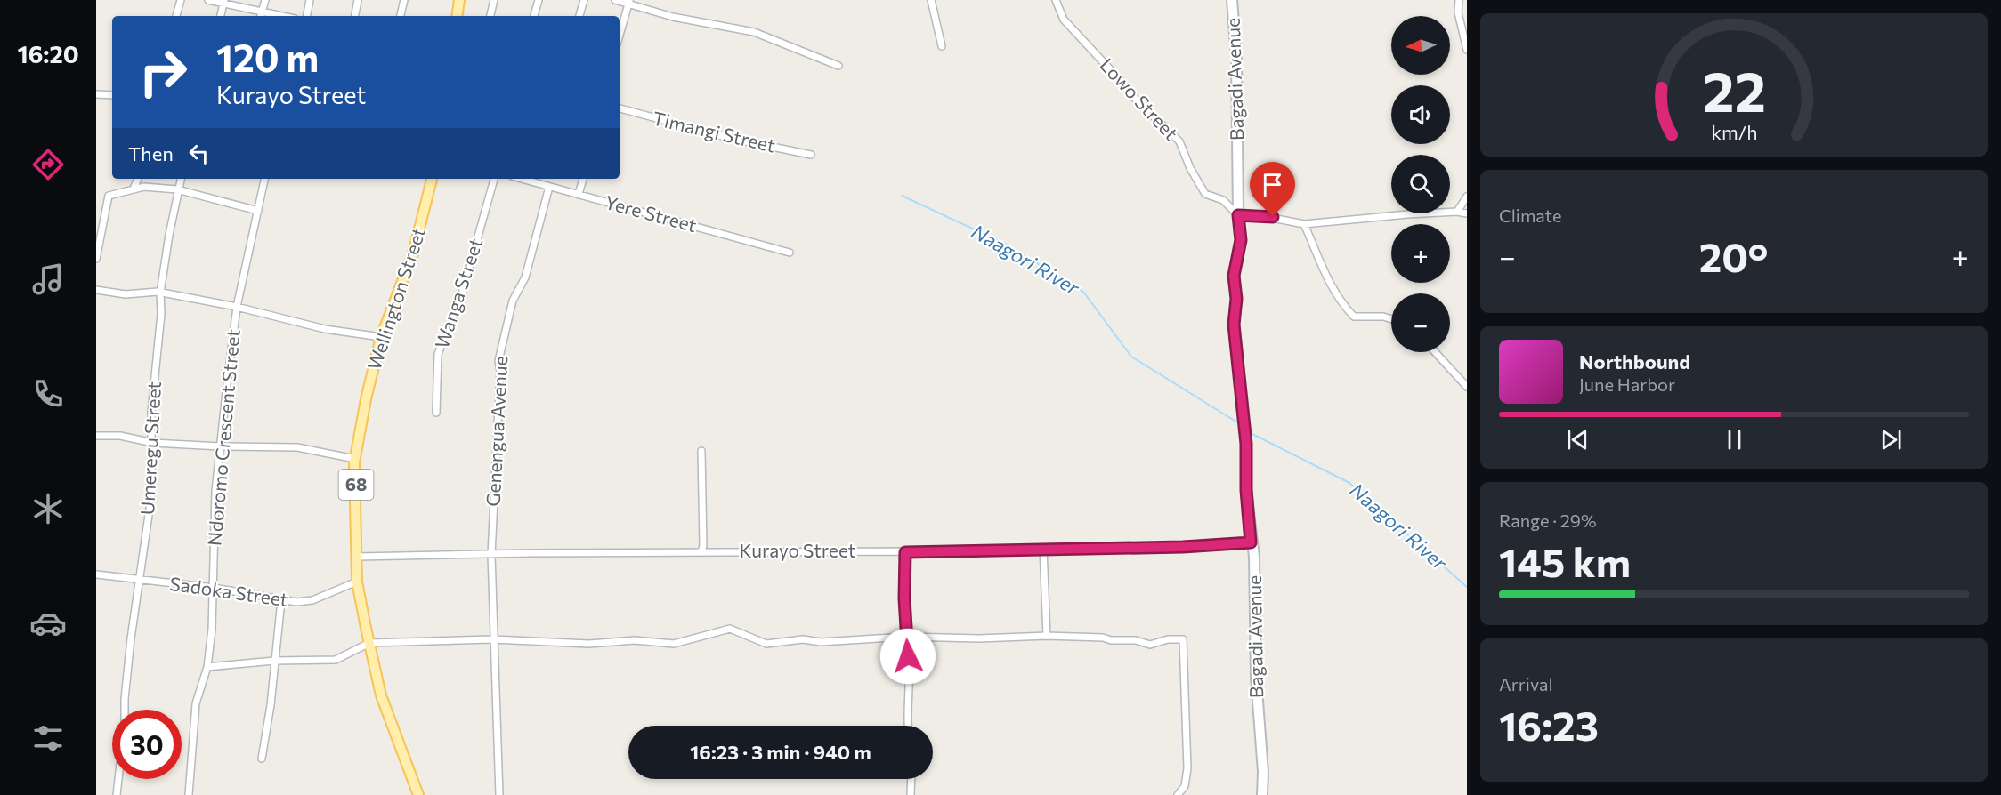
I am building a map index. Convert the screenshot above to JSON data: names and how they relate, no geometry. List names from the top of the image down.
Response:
{
  "streets": {
    "main road": ["Wellington Street", "68"],
    "street": [
      "Bagadi Avenue",
      "Lowo Street",
      "Timangi Street",
      "Yere Street",
      "Wanga Street",
      "Genengua Avenue",
      "Ndoromo Crescent Street",
      "Umeregu Street",
      "Kurayo Street",
      "Sadoka Street"
    ]
  },
  "crossings": [
    ["Bagadi Avenue", "Lowo Street"],
    ["Bagadi Avenue", "Kurayo Street"],
    ["Yere Street", "Genengua Avenue"],
    ["Wellington Street", "Kurayo Street"],
    ["Wellington Street", "Sadoka Street"],
    ["Genengua Avenue", "Kurayo Street"],
    ["Ndoromo Crescent Street", "Sadoka Street"],
    ["Umeregu Street", "Sadoka Street"]
  ],
  "water": ["Naagori River"],
  "north": "left",
  "page": {
    "tabs": "16:20",
    "map_buttons": ["+", "−"],
    "turn": ["120 m", "Kurayo Street"],
    "then": "Then",
    "tile": [
      "Climate",
      ["Range · 29%", "145 km"],
      ["Arrival", "16:23"]
    ],
    "heat": ["−", "20°", "+"],
    "song": ["Northbound", "June Harbor"],
    "limit": "30",
    "trip": "16:23 · 3 min · 940 m",
    "gauge": ["22", "km/h"]
  }
}
